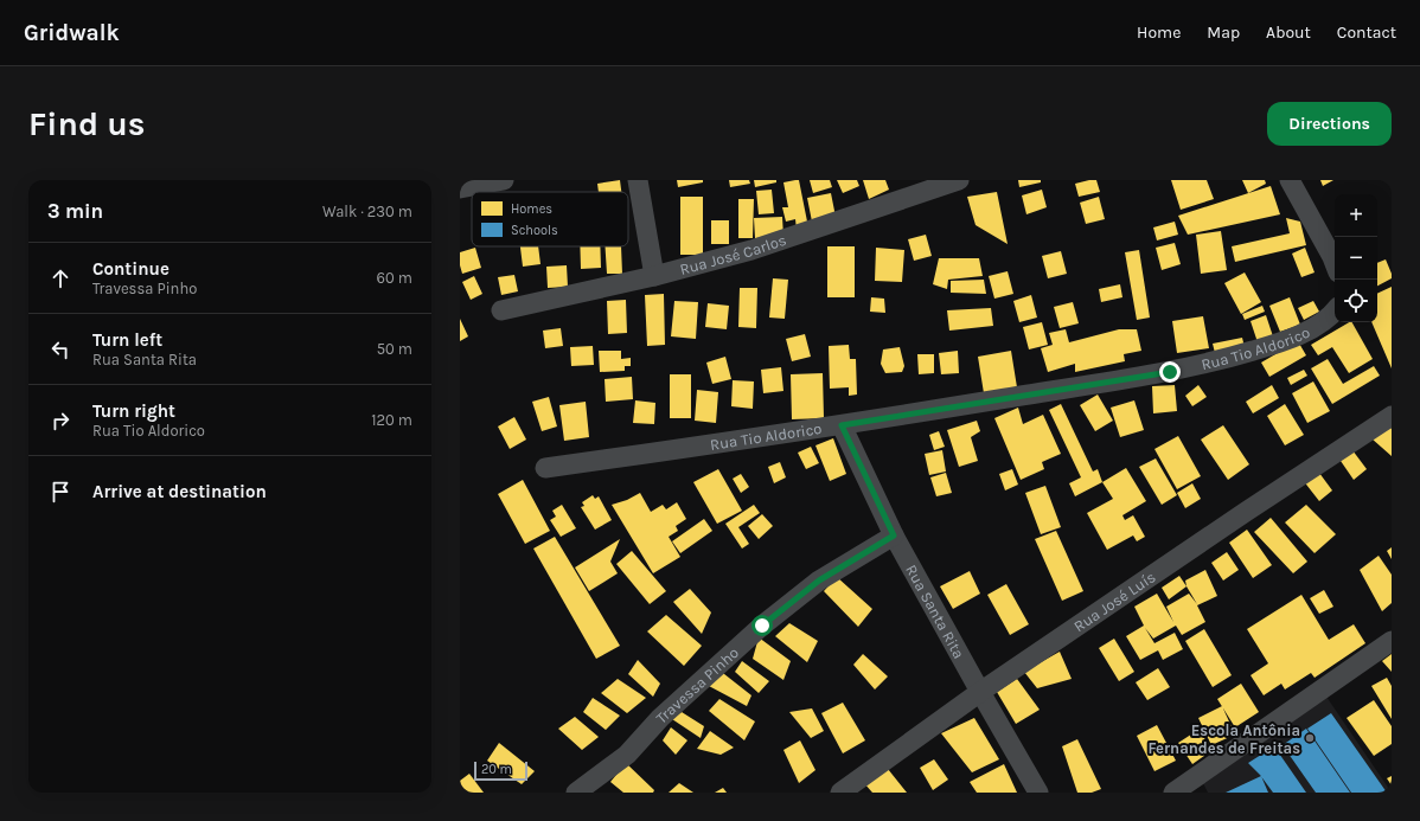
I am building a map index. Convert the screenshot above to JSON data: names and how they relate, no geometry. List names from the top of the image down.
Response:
{
  "streets": {
    "street": [
      "Rua José Carlos",
      "Rua Tio Aldorico",
      "Rua José Luís",
      "Rua Santa Rita",
      "Travessa Pinho"
    ]
  },
  "crossings": [
    ["Rua Tio Aldorico", "Rua Santa Rita"],
    ["Rua José Luís", "Rua Santa Rita"],
    ["Rua Santa Rita", "Travessa Pinho"]
  ],
  "places": ["Escola Antônia Fernandes de Freitas"],
  "legend": ["Homes", "Schools"],
  "scale_bar": "20 m",
  "page": {
    "header": "Gridwalk",
    "nav": [
      "Home",
      "Map",
      "About",
      "Contact"
    ],
    "buttons": "Directions",
    "title": "Find us",
    "heading": ["3 min", "Walk · 230 m"],
    "map_buttons": ["+", "−"],
    "list": [
      ["Continue", "Travessa Pinho", "60 m"],
      ["Turn left", "Rua Santa Rita", "50 m"],
      ["Turn right", "Rua Tio Aldorico", "120 m"],
      "Arrive at destination"
    ],
    "scale": "20 m"
  }
}
